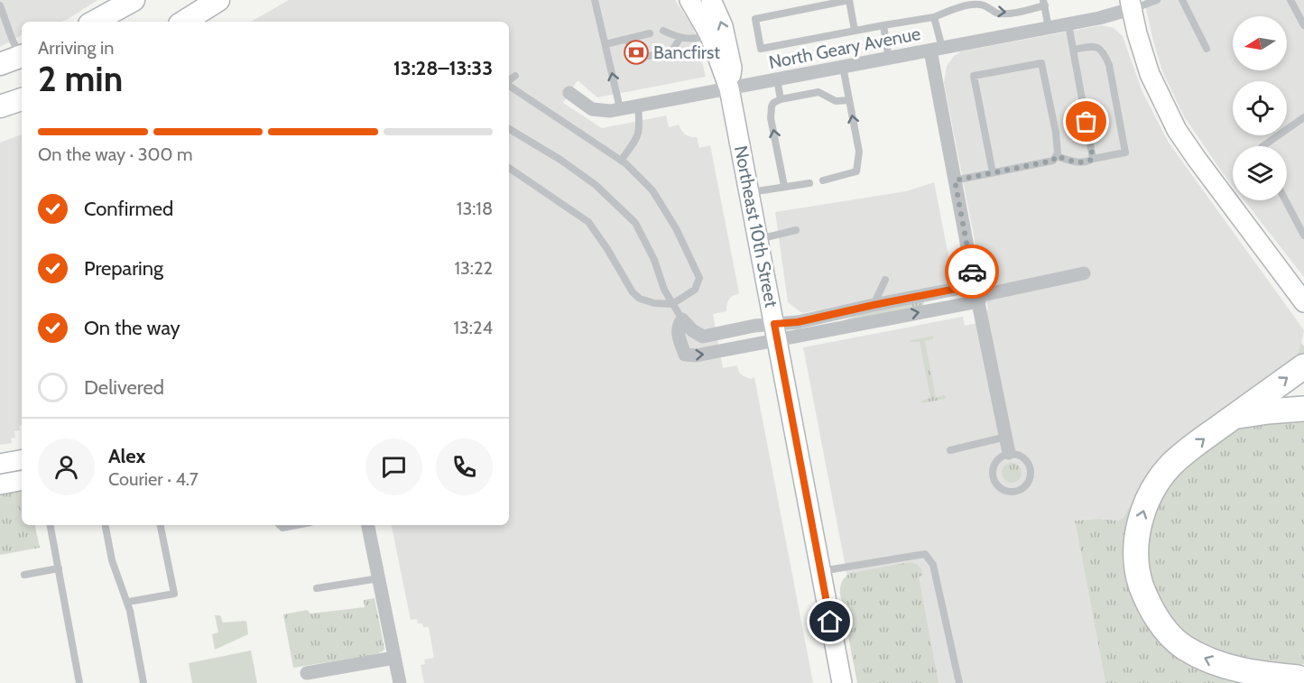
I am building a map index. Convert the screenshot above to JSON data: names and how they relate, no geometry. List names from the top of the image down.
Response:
{
  "streets": {
    "main road": ["Northeast 10th Street"],
    "street": ["North Geary Avenue"]
  },
  "crossings": [
    ["North Geary Avenue", "Northeast 10th Street"]
  ],
  "places": {
    "bank": ["Bancfirst"]
  },
  "north": "left",
  "page": {
    "heading": ["2 min", "Arriving in", "13:28–13:33"],
    "panel": ["Alex", "Courier · 4.7"],
    "bar": "On the way · 300 m",
    "list": [
      ["Confirmed", "13:18"],
      ["Preparing", "13:22"],
      ["On the way", "13:24"],
      "Delivered"
    ]
  }
}
